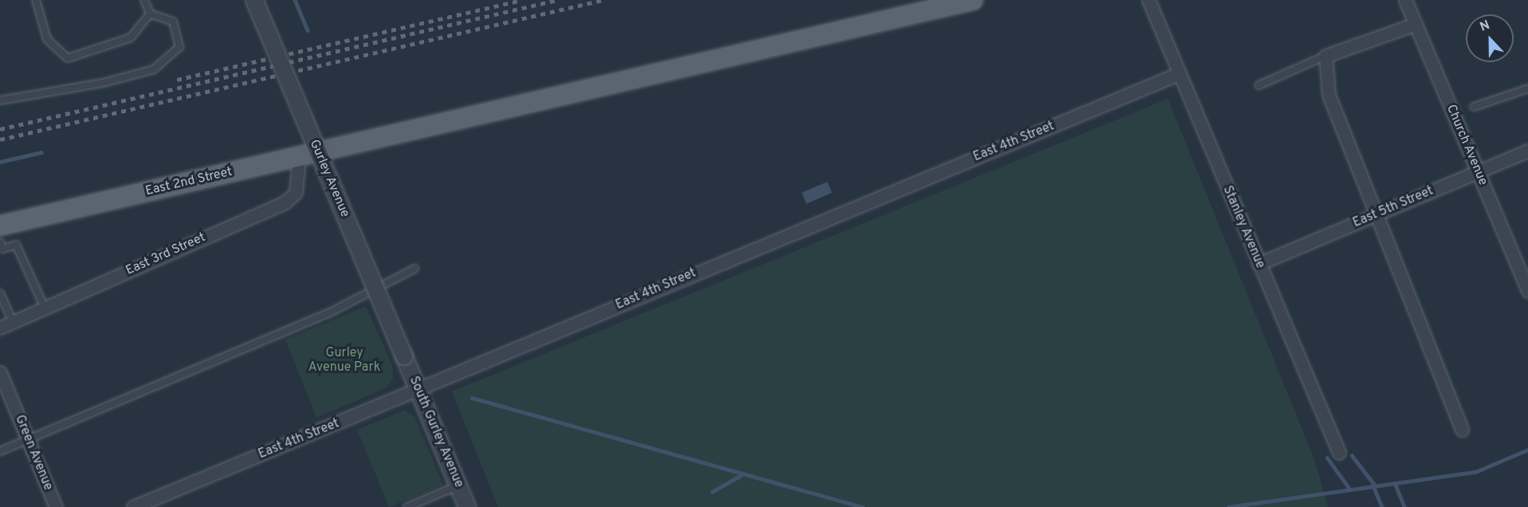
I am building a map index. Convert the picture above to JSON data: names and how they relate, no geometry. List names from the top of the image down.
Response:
{
  "streets": {
    "main road": ["East 2nd Street"],
    "street": [
      "East 4th Street",
      "Church Avenue",
      "Gurley Avenue",
      "East 5th Street",
      "Stanley Avenue",
      "East 3rd Street",
      "South Gurley Avenue",
      "Green Avenue"
    ]
  },
  "crossings": [
    ["East 4th Street", "Stanley Avenue"],
    ["East 4th Street", "South Gurley Avenue"],
    ["Church Avenue", "East 5th Street"],
    ["Gurley Avenue", "South Gurley Avenue"],
    ["East 2nd Street", "East 3rd Street"],
    ["East 5th Street", "Stanley Avenue"]
  ],
  "parks": ["Gurley Avenue Park"],
  "north": "top"
}
